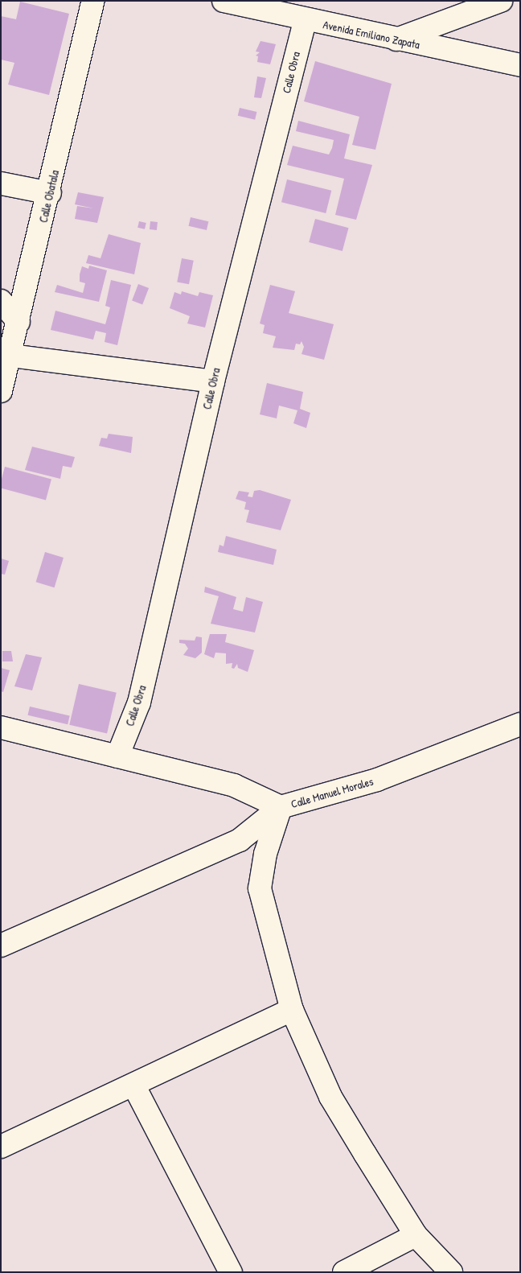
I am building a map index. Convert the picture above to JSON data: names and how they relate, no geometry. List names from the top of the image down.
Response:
{
  "streets": {
    "street": [
      "Avenida Emiliano Zapata",
      "Calle Obra",
      "Calle Obatala",
      "Calle Manuel Morales"
    ]
  },
  "crossings": [
    ["Avenida Emiliano Zapata", "Calle Obra"],
    ["Calle Obra", "Calle Manuel Morales"]
  ]
}
